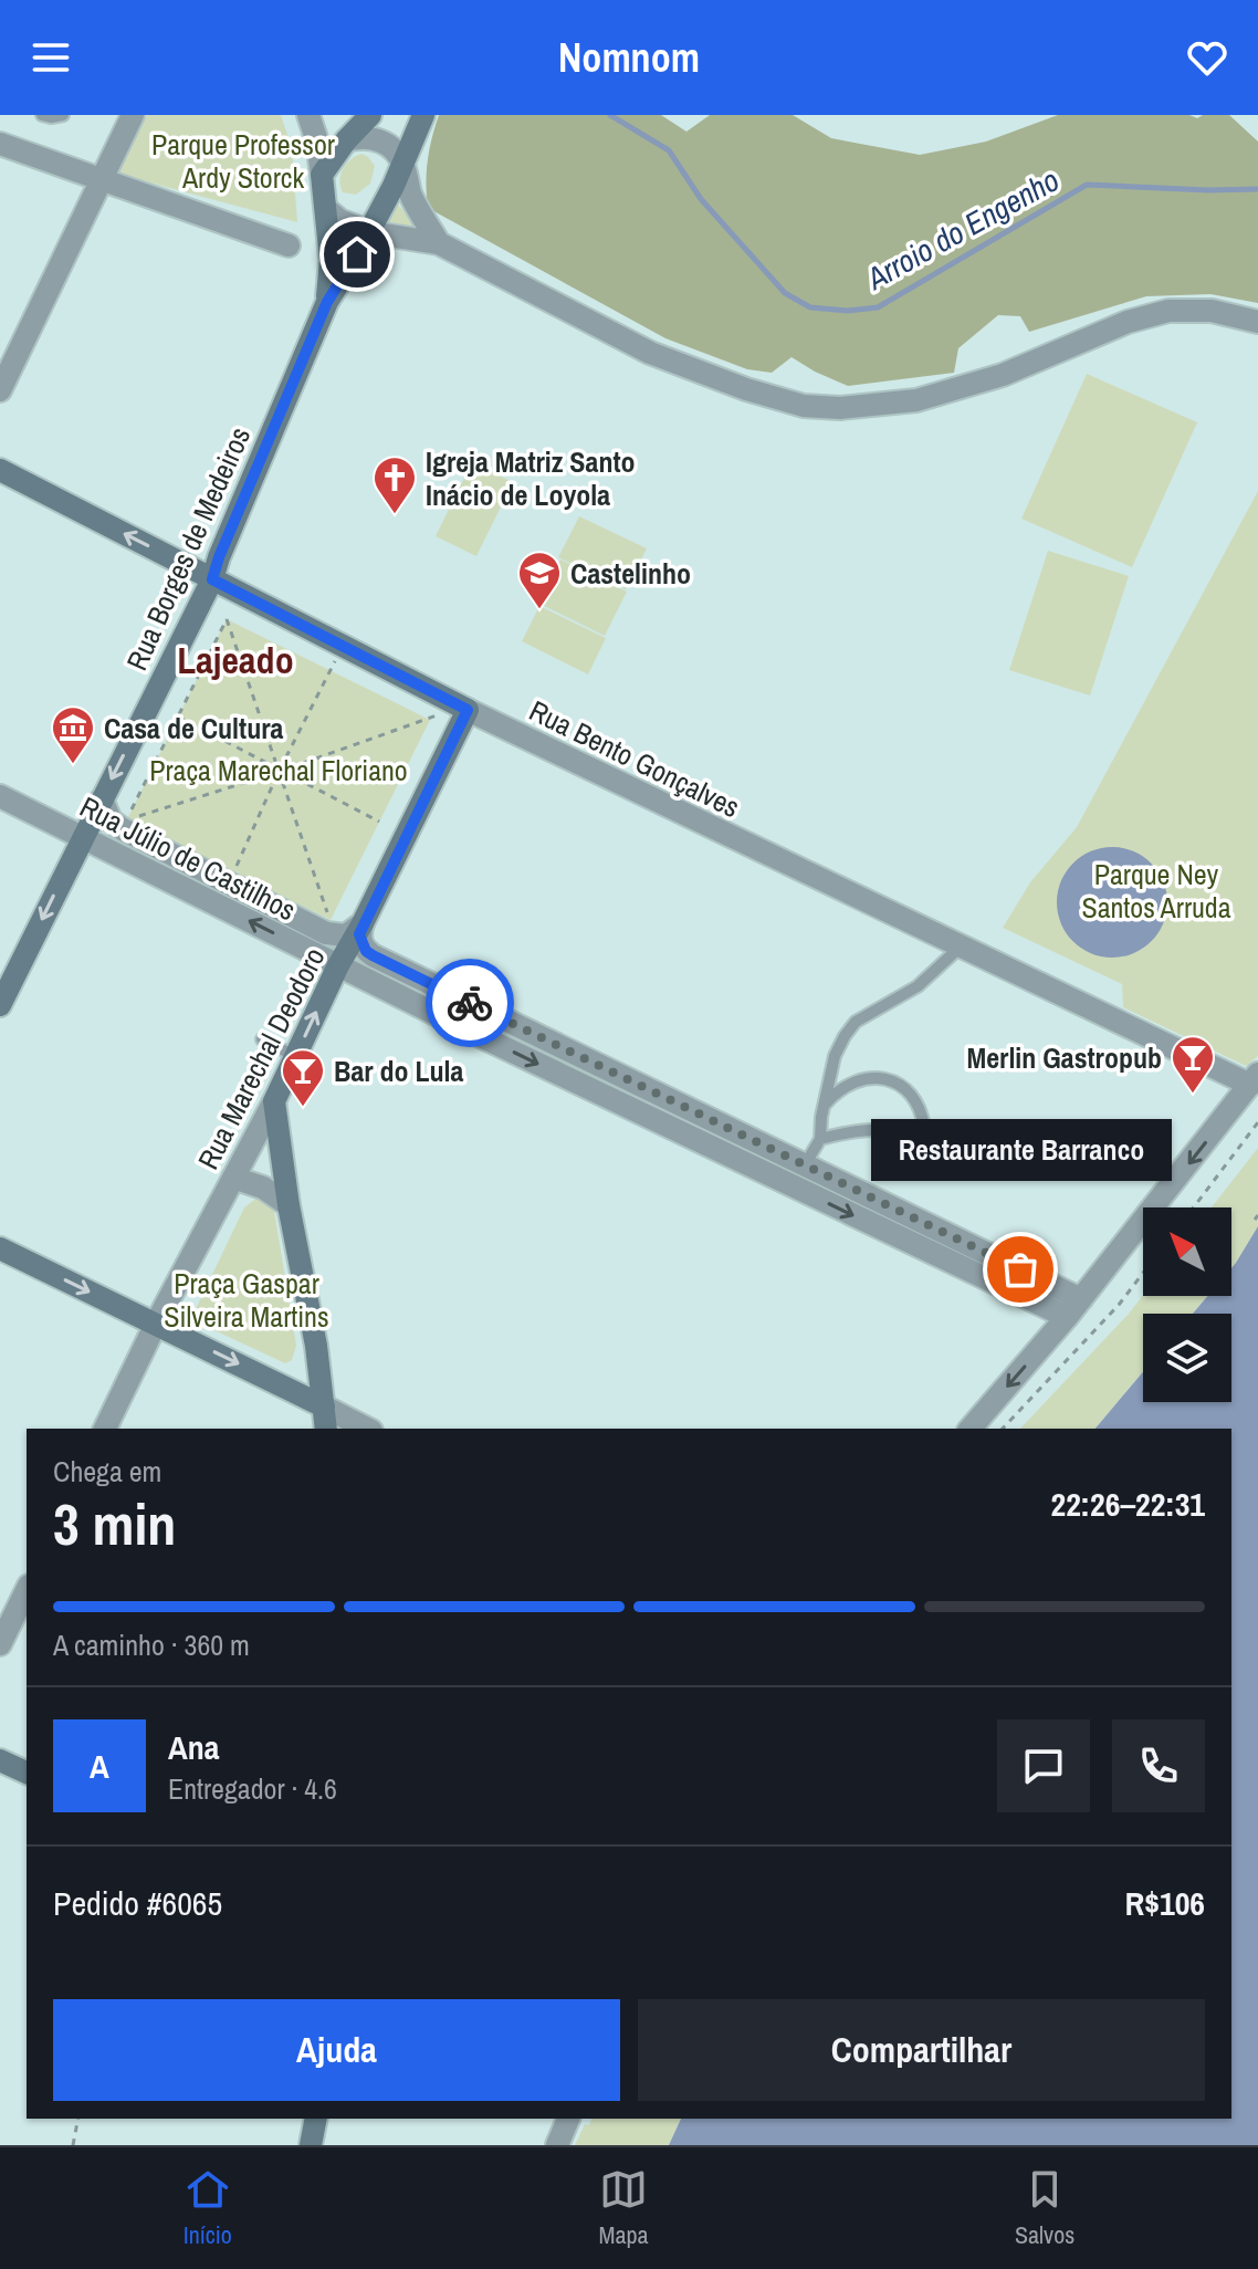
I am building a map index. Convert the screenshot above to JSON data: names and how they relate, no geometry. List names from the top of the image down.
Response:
{
  "streets": {
    "main road": ["Rua Borges de Medeiros", "Rua Bento Gonçalves", "Rua Marechal Deodoro"],
    "street": ["Rua Júlio de Castilhos"]
  },
  "crossings": [
    ["Rua Borges de Medeiros", "Rua Bento Gonçalves"],
    ["Rua Borges de Medeiros", "Rua Júlio de Castilhos"],
    ["Rua Bento Gonçalves", "Rua Marechal Deodoro"],
    ["Rua Júlio de Castilhos", "Rua Marechal Deodoro"]
  ],
  "one_way": ["Rua Borges de Medeiros"],
  "districts": ["Lajeado"],
  "water": ["Arroio do Engenho"],
  "parks": [
    "Parque Professor Ardy Storck",
    "Praça Marechal Floriano",
    "Parque Ney Santos Arruda",
    "Praça Gaspar Silveira Martins"
  ],
  "places": {
    "church": ["Igreja Matriz Santo Inácio de Loyola"],
    "school or university": ["Castelinho"],
    "museum": ["Casa de Cultura"],
    "bar": ["Merlin Gastropub", "Bar do Lula"],
    "other": ["Restaurante Barranco"]
  },
  "north": "top left",
  "page": {
    "header": "Nomnom",
    "bubble": "Restaurante Barranco",
    "heading": ["3 min", "Chega em", "22:26–22:31"],
    "panel": [
      "Ana",
      "Entregador · 4.6",
      "Pedido #6065",
      "R$106"
    ],
    "bar": "A caminho · 360 m",
    "round": "A",
    "buttons": ["Ajuda", "Compartilhar"],
    "tabs": ["Início", "Mapa", "Salvos"]
  }
}
